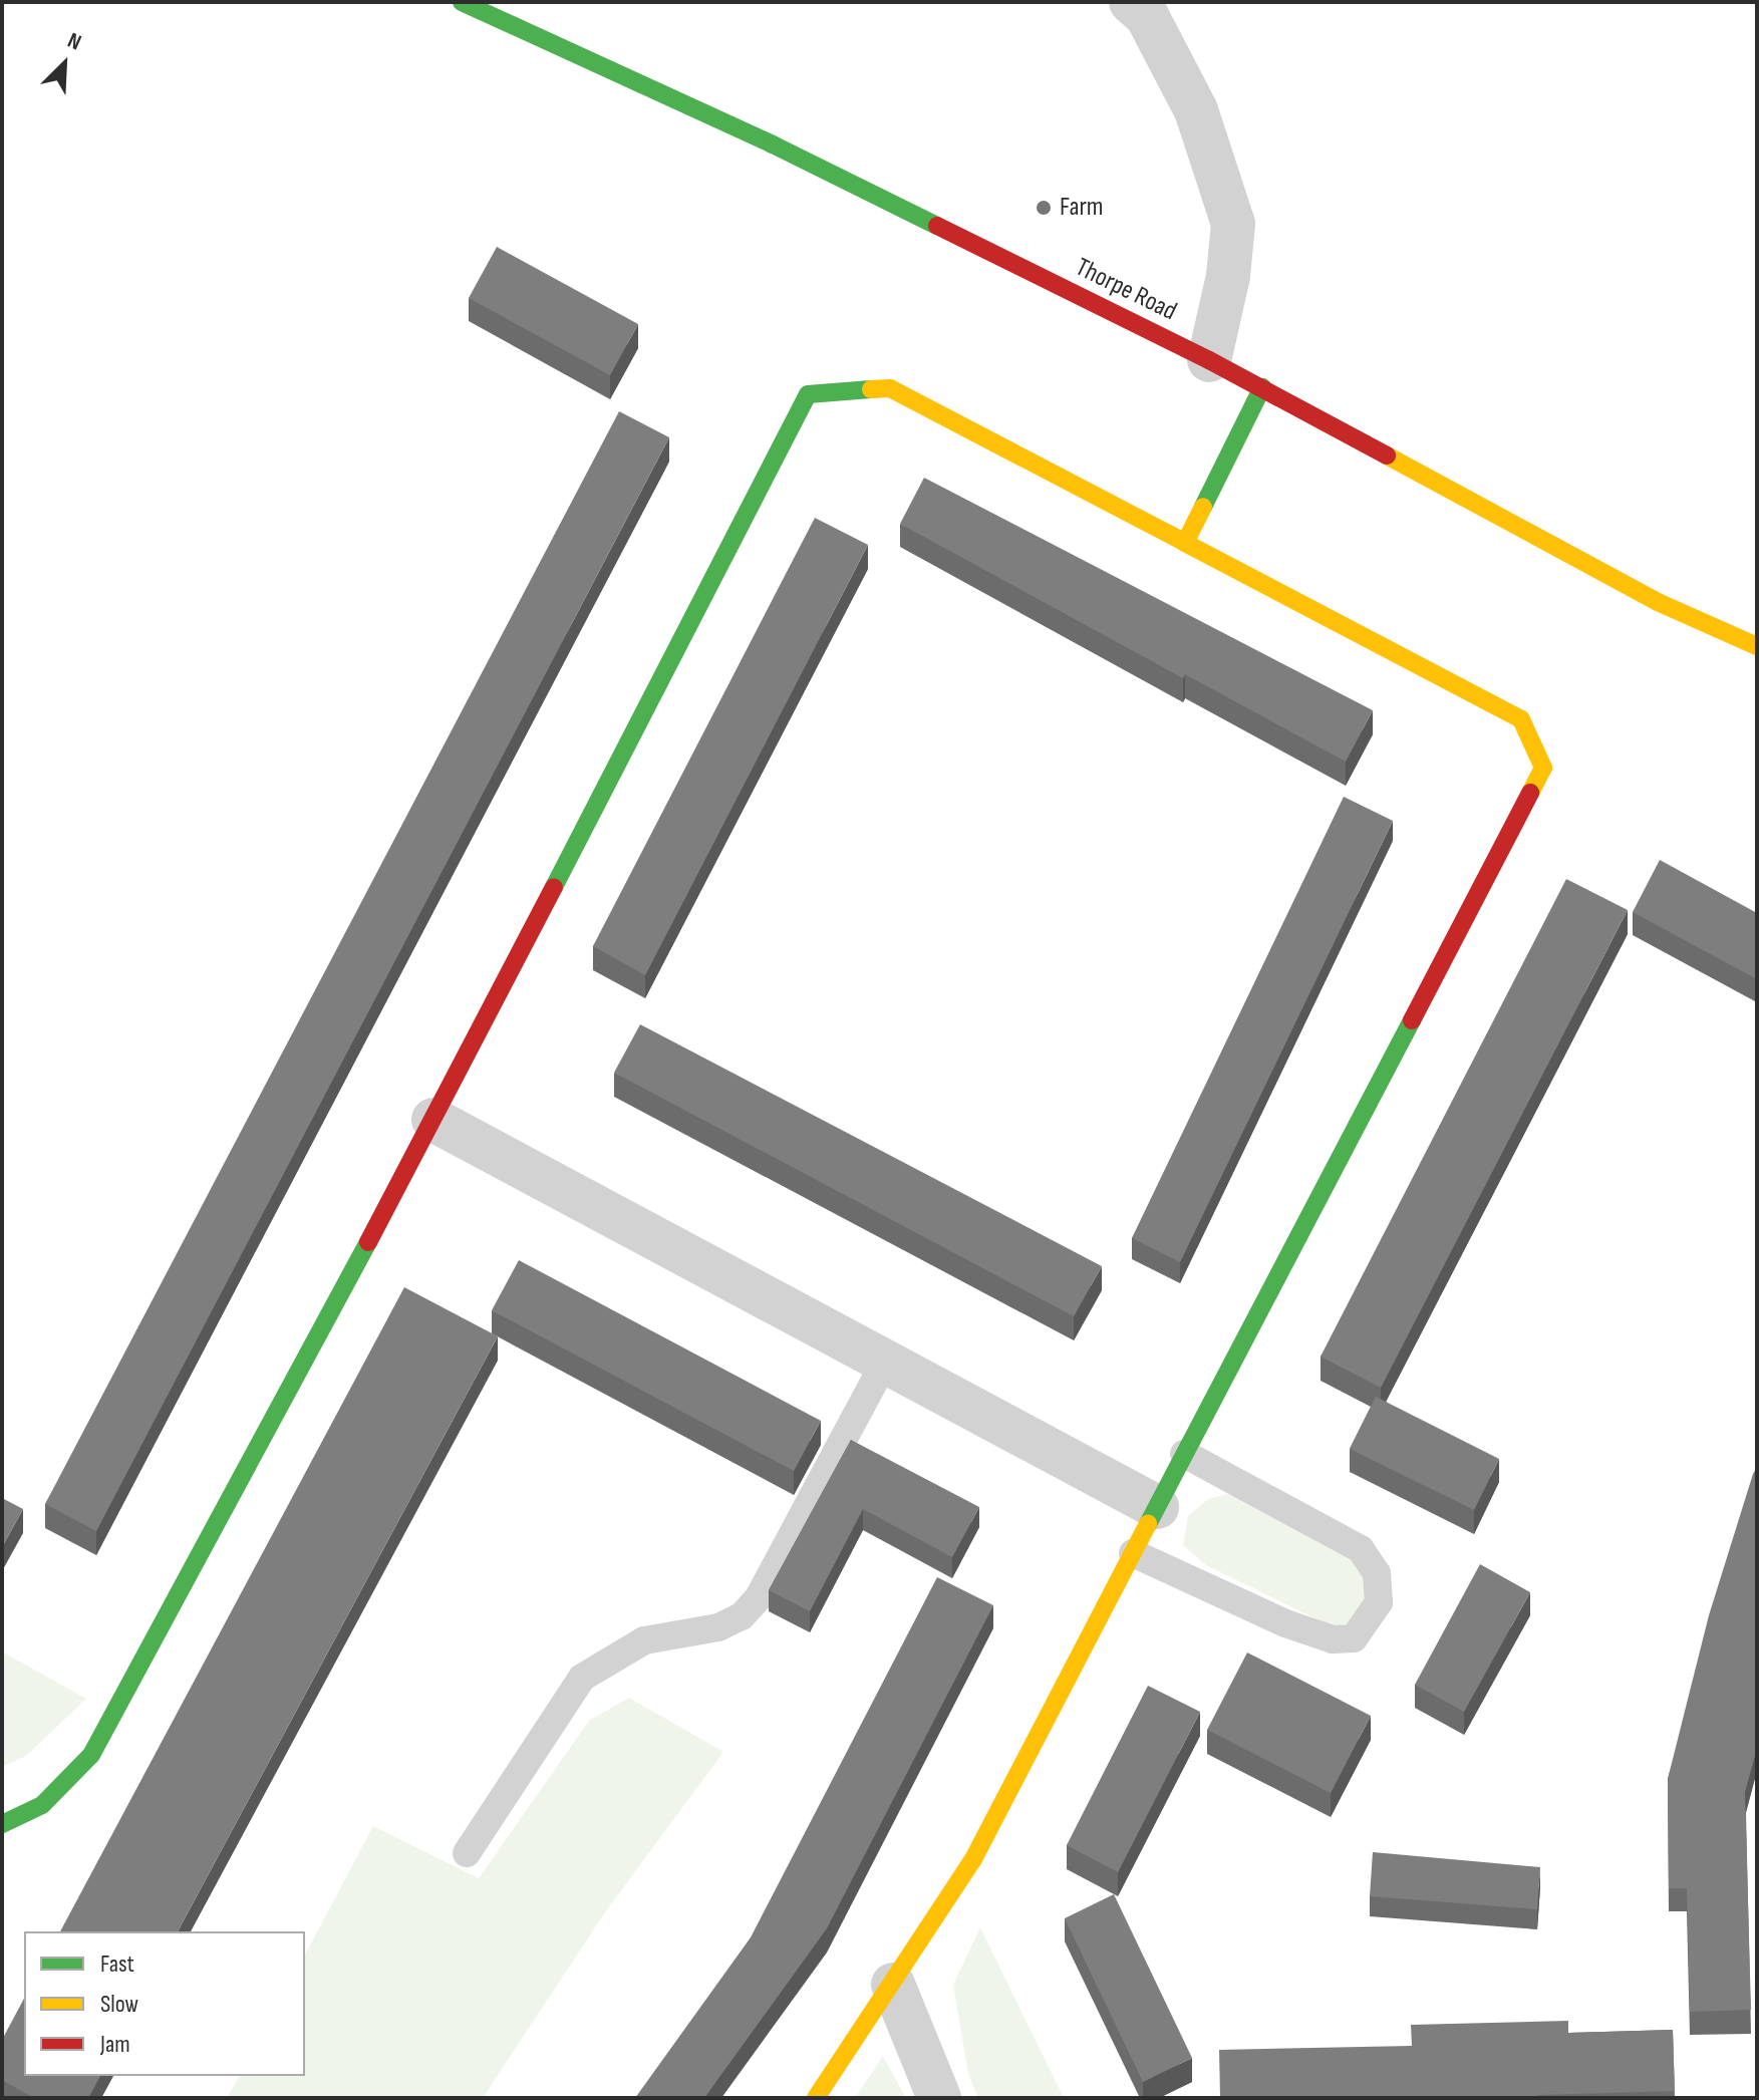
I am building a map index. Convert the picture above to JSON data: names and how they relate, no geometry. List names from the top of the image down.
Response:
{
  "streets": {
    "street": ["Thorpe Road"]
  },
  "places": ["Farm"],
  "legend": ["Fast", "Slow", "Jam"],
  "north": "top right"
}
